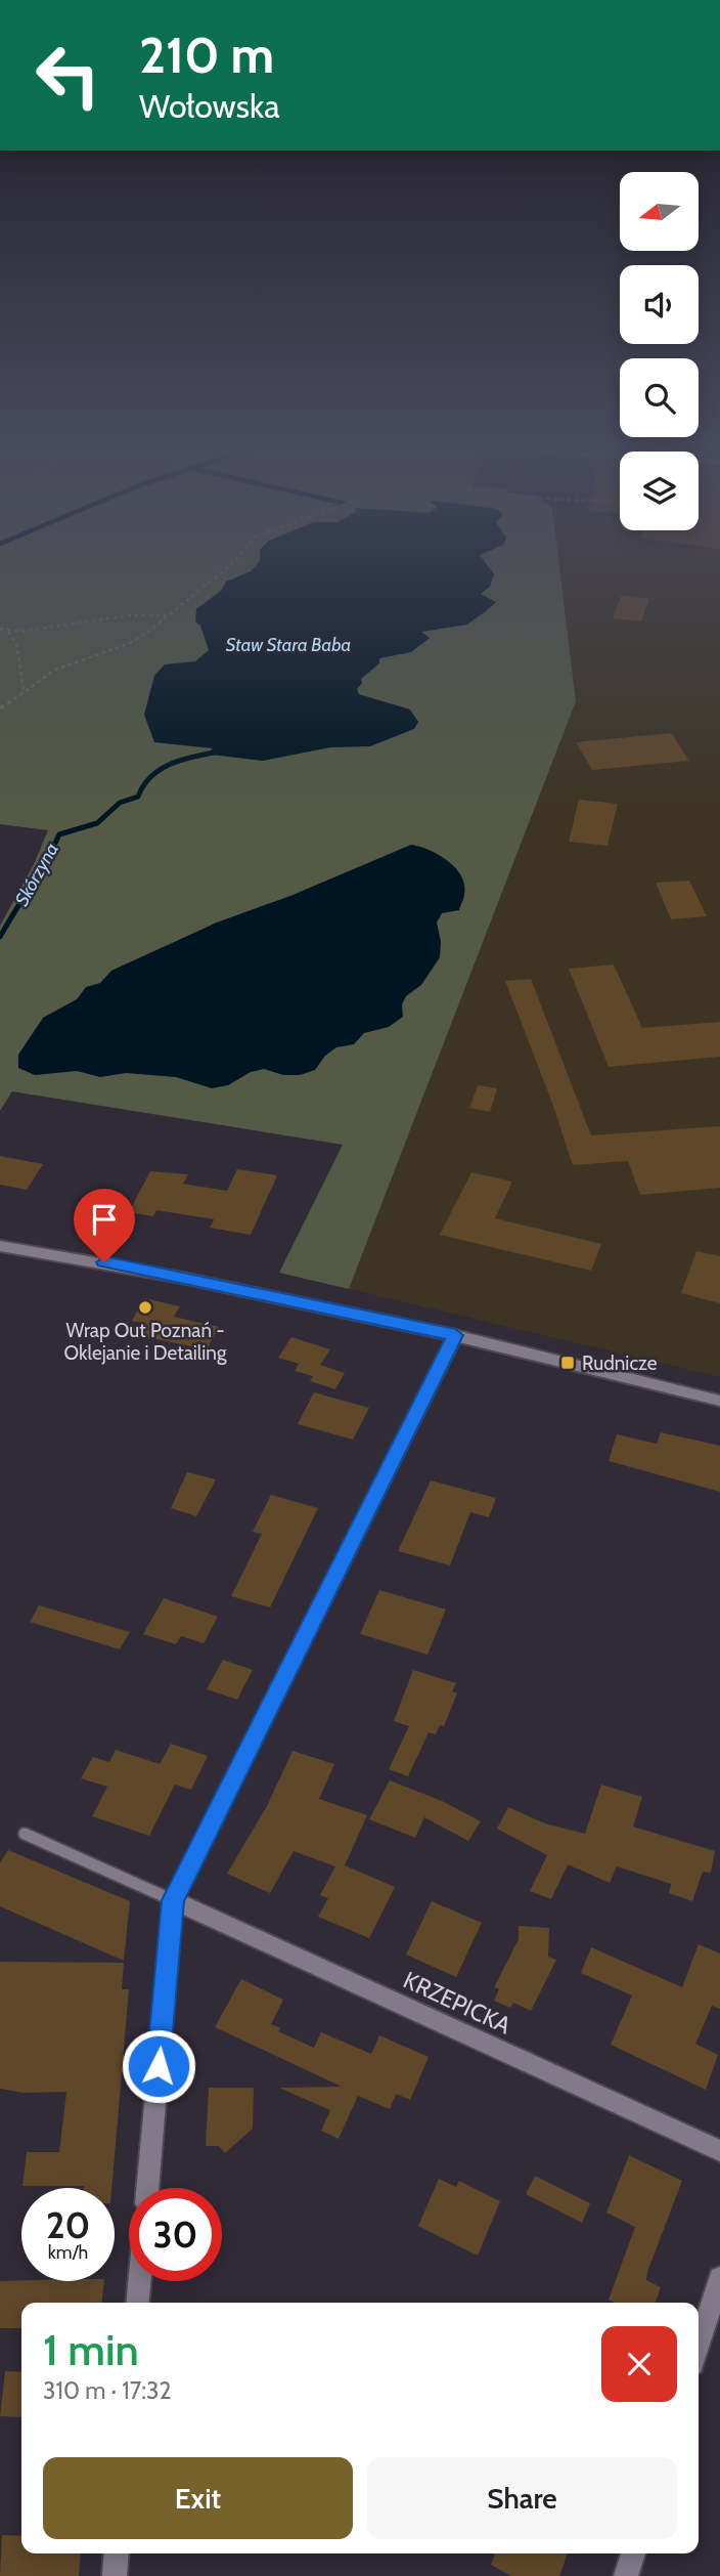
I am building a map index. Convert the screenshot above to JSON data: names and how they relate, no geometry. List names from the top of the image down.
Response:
{
  "streets": {
    "street": ["KRZEPICKA"]
  },
  "water": ["Staw Stara Baba", "Skórzyna"],
  "places": {
    "other": ["Wrap Out Poznań - Oklejanie i Detailing"],
    "transit": ["Rudnicze"]
  },
  "north": "left",
  "page": {
    "turn": ["210 m", "Wołowska"],
    "speed": "20 km/h",
    "limit": "30",
    "heading": ["1 min", "310 m · 17:32"],
    "buttons": ["Exit", "Share"]
  }
}
